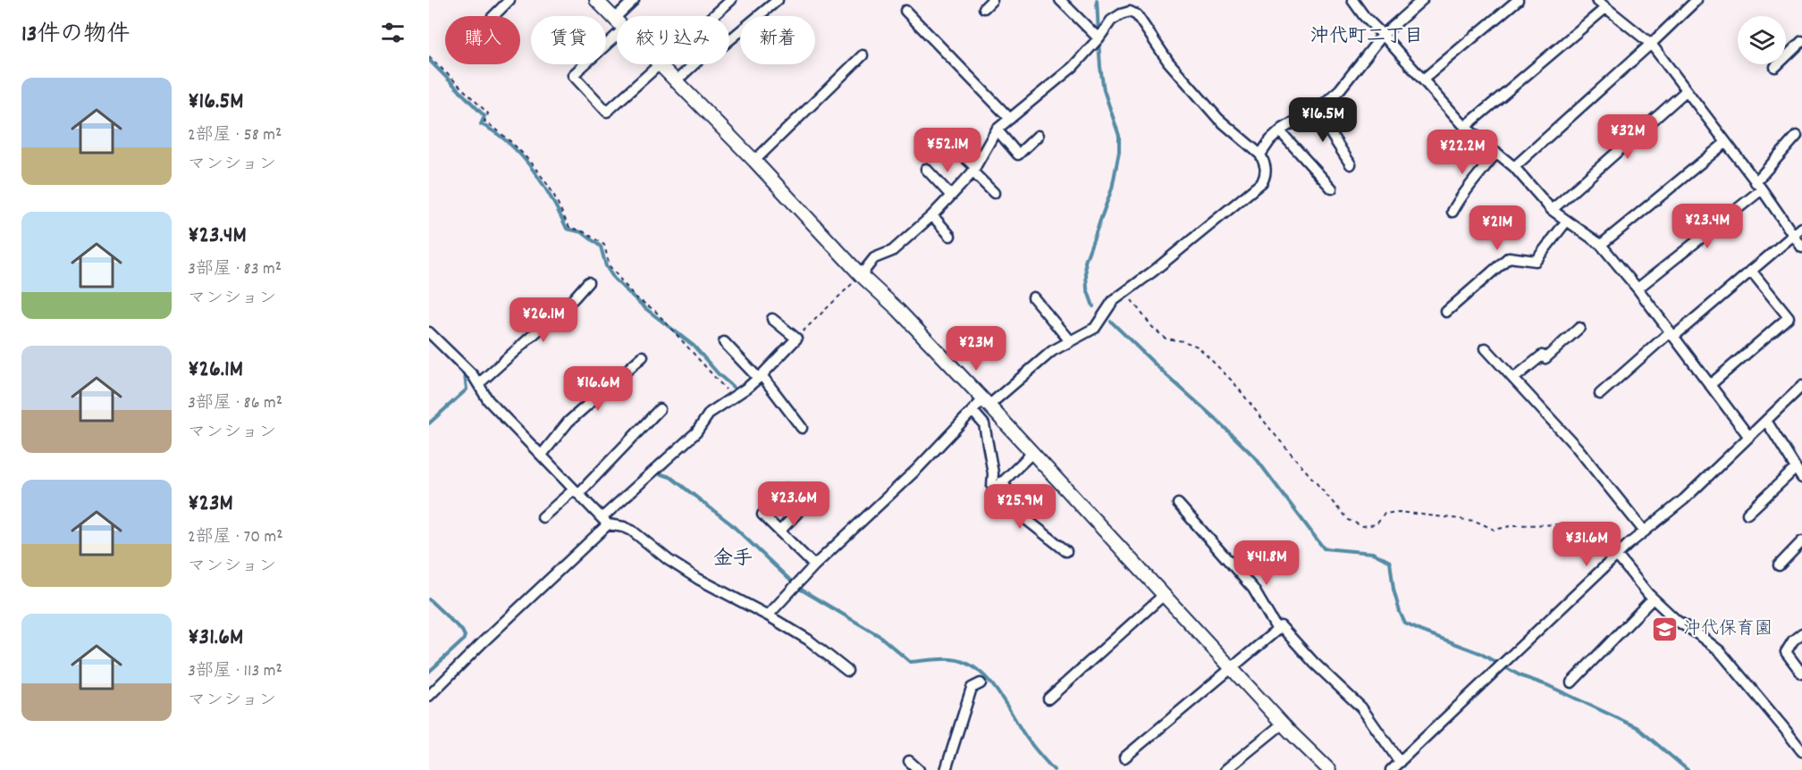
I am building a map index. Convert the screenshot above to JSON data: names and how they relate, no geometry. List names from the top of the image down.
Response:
{
  "districts": ["沖代町二丁目", "金手"],
  "places": {
    "school or university": ["沖代保育園"]
  },
  "page": {
    "heading": "13件の物件",
    "chip": [
      "購入",
      "賃貸",
      "絞り込み",
      "新着"
    ],
    "list": [
      {
        "name": "¥16.5M",
        "note": "2部屋 · 58 m² · マンション"
      },
      {
        "name": "¥23.4M",
        "note": "3部屋 · 83 m² · マンション"
      },
      {
        "name": "¥26.1M",
        "note": "3部屋 · 86 m² · マンション"
      },
      {
        "name": "¥23M",
        "note": "2部屋 · 70 m² · マンション"
      },
      {
        "name": "¥31.6M",
        "note": "3部屋 · 113 m² · マンション"
      }
    ],
    "price": [
      "¥16.5M",
      "¥32M",
      "¥52.1M",
      "¥22.2M",
      "¥23.4M",
      "¥21M",
      "¥26.1M",
      "¥23M",
      "¥16.6M",
      "¥23.6M",
      "¥25.9M",
      "¥31.6M",
      "¥41.8M"
    ]
  }
}
